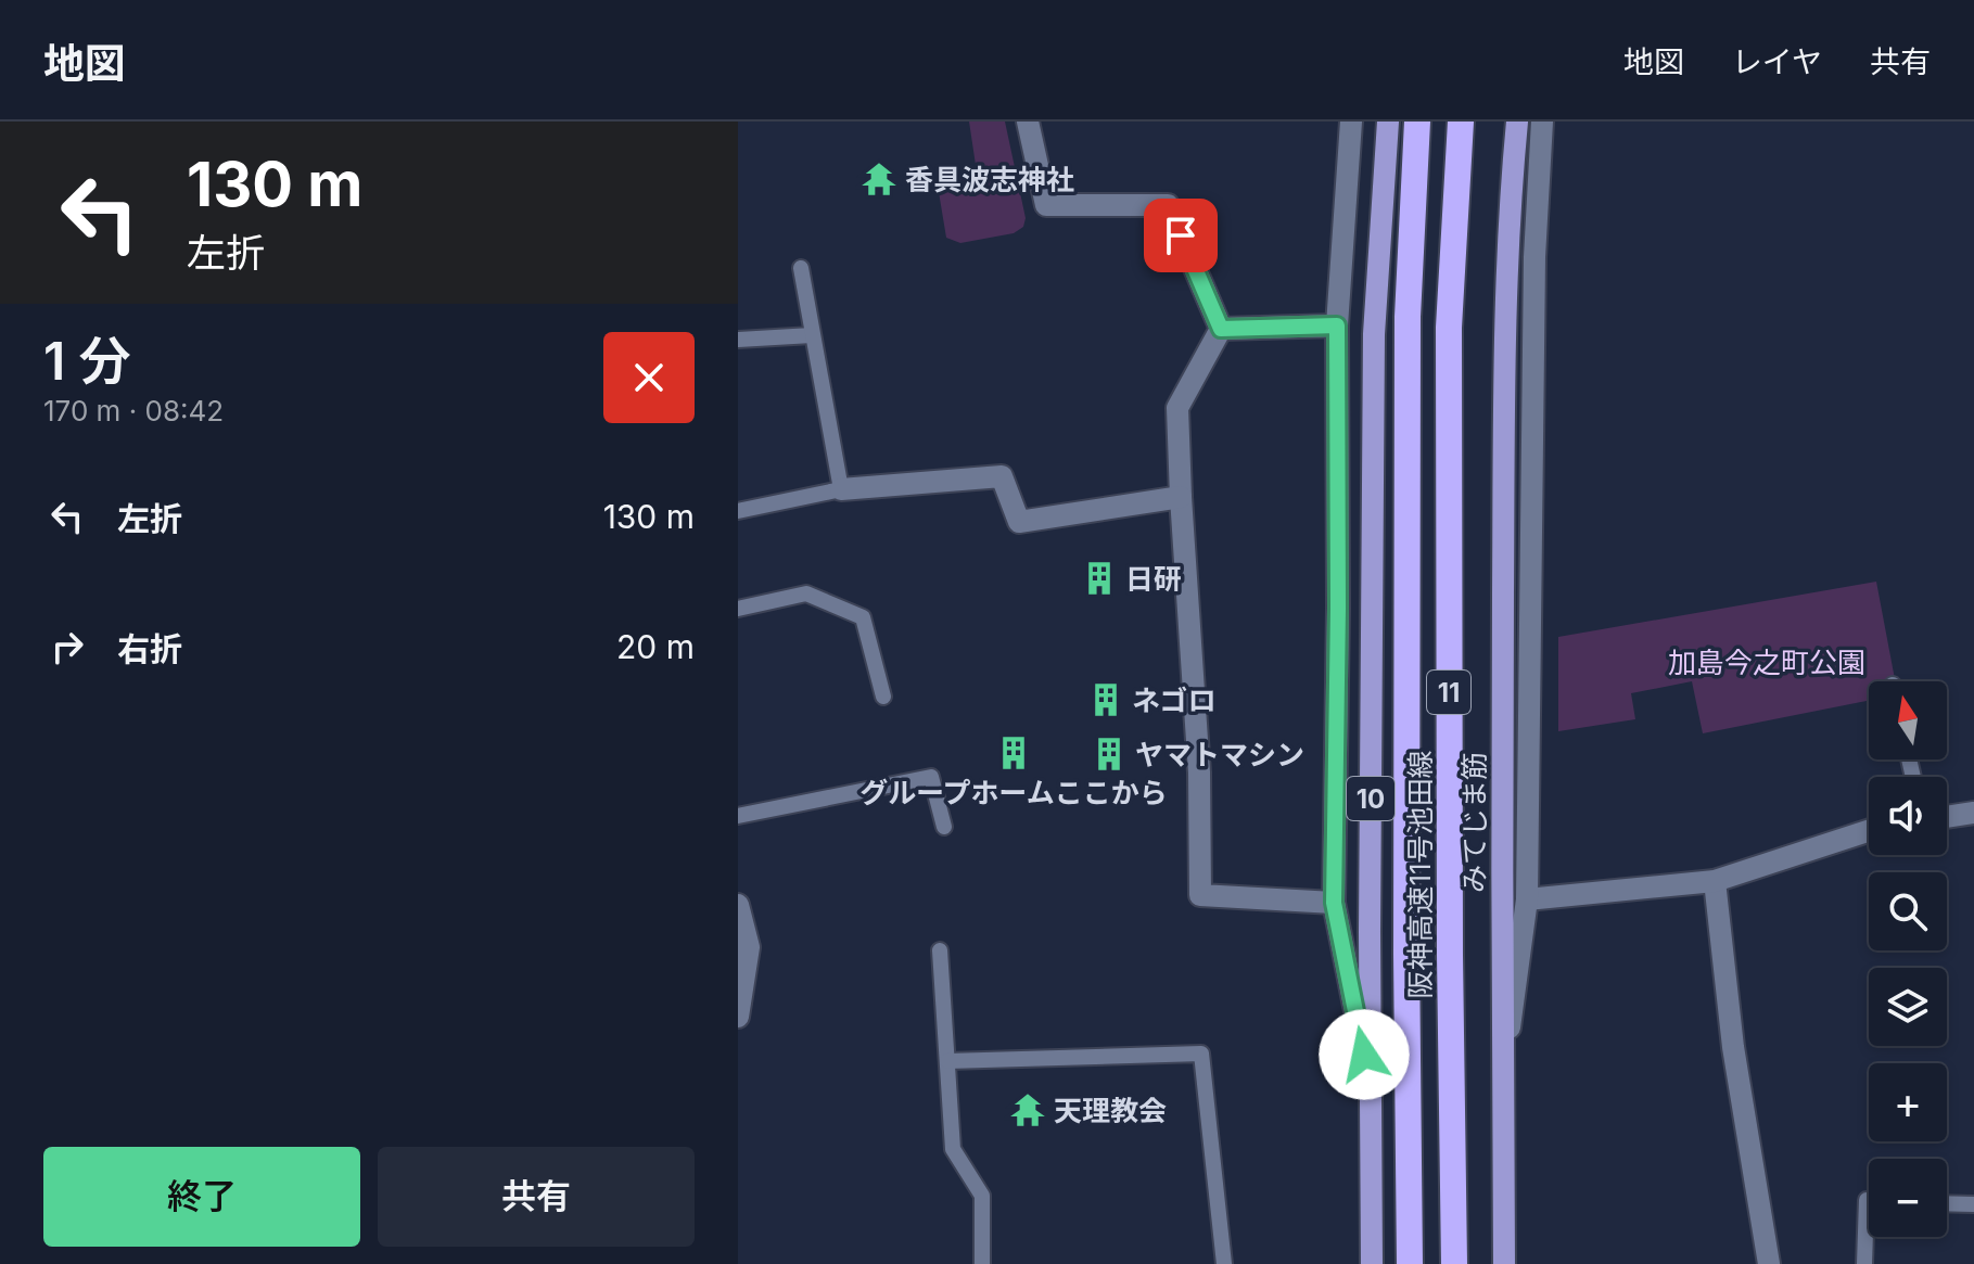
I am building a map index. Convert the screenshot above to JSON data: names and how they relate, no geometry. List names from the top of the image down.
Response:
{
  "streets": {
    "highway": ["11", "阪神高速11号池田線"],
    "main road": ["10", "みてじま筋"]
  },
  "parks": ["加島今之町公園"],
  "places": {
    "temple": ["香具波志神社", "天理教会"],
    "building": [
      "日研",
      "ネゴロ",
      "グループホームここから",
      "ヤマトマシン"
    ]
  },
  "north": "top",
  "page": {
    "header": "地図",
    "nav": ["地図", "レイヤ", "共有"],
    "turn": ["130 m", "左折"],
    "heading": ["1 分", "170 m · 08:42"],
    "list": [
      {
        "name": "左折",
        "value": "130 m"
      },
      {
        "name": "右折",
        "value": "20 m"
      }
    ],
    "map_buttons": ["+", "−"],
    "buttons": ["終了", "共有"]
  }
}
